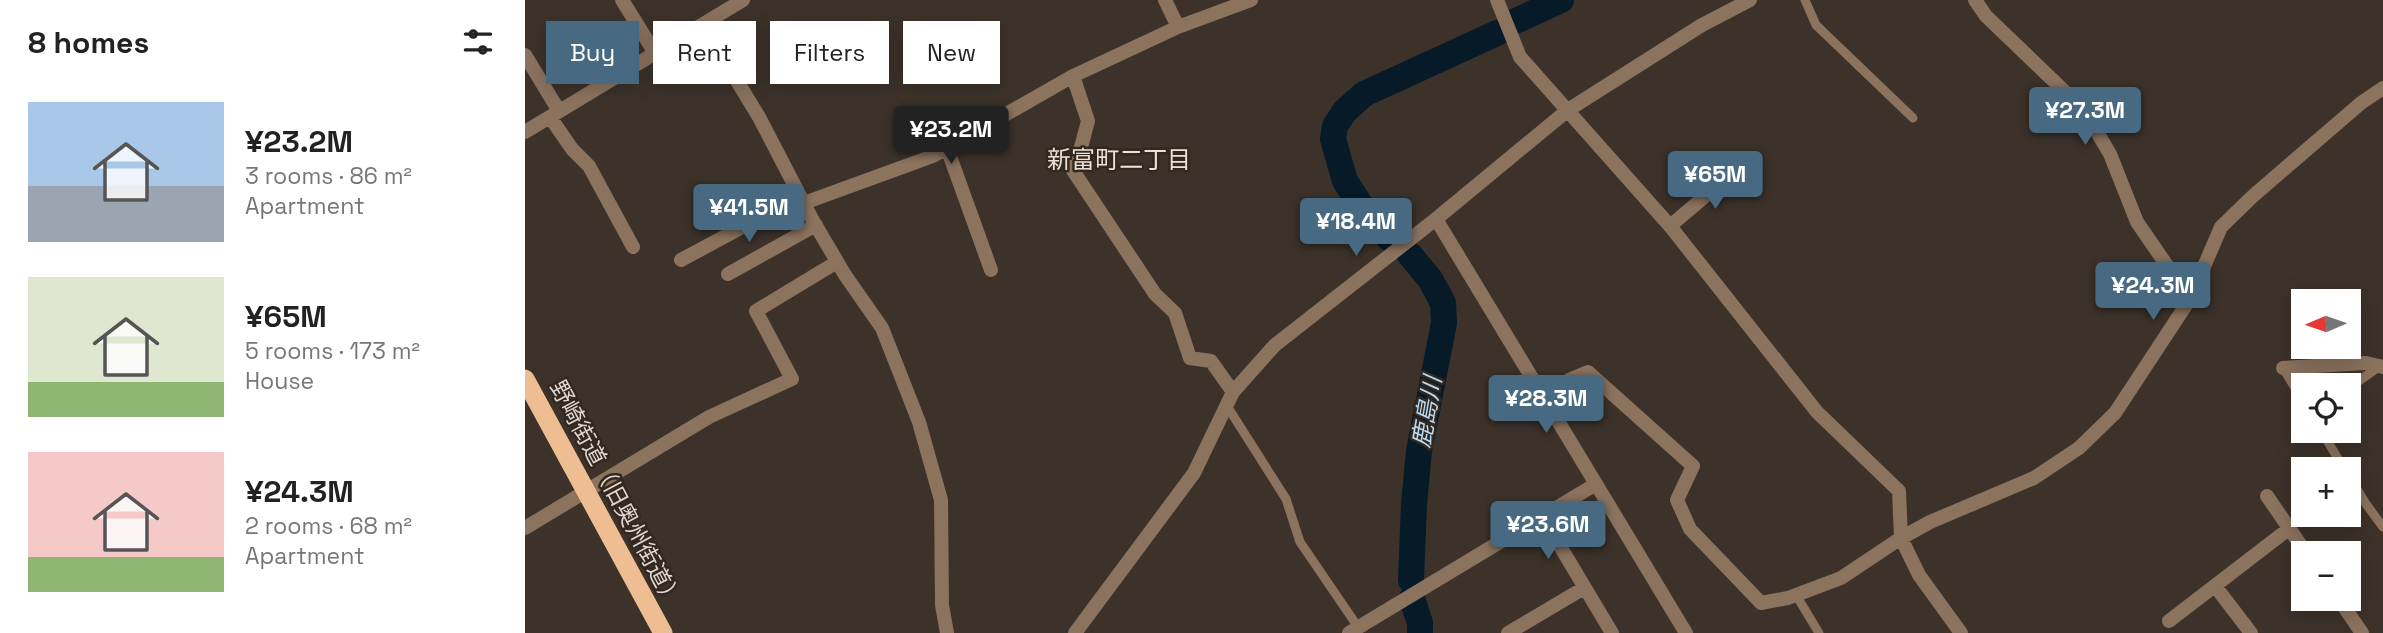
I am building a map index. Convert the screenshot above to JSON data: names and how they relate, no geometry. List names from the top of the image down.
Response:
{
  "streets": {
    "highway": ["野崎街道（旧奥州街道）"]
  },
  "districts": ["新富町二丁目"],
  "water": ["鹿島川"],
  "north": "left",
  "page": {
    "heading": "8 homes",
    "chip": [
      "Buy",
      "Rent",
      "Filters",
      "New"
    ],
    "list": [
      {
        "name": "¥23.2M",
        "note": "3 rooms · 86 m² · Apartment"
      },
      {
        "name": "¥65M",
        "note": "5 rooms · 173 m² · House"
      },
      {
        "name": "¥24.3M",
        "note": "2 rooms · 68 m² · Apartment"
      }
    ],
    "price": [
      "¥27.3M",
      "¥23.2M",
      "¥65M",
      "¥41.5M",
      "¥18.4M",
      "¥24.3M",
      "¥28.3M",
      "¥23.6M"
    ],
    "map_buttons": ["+", "−"]
  }
}
